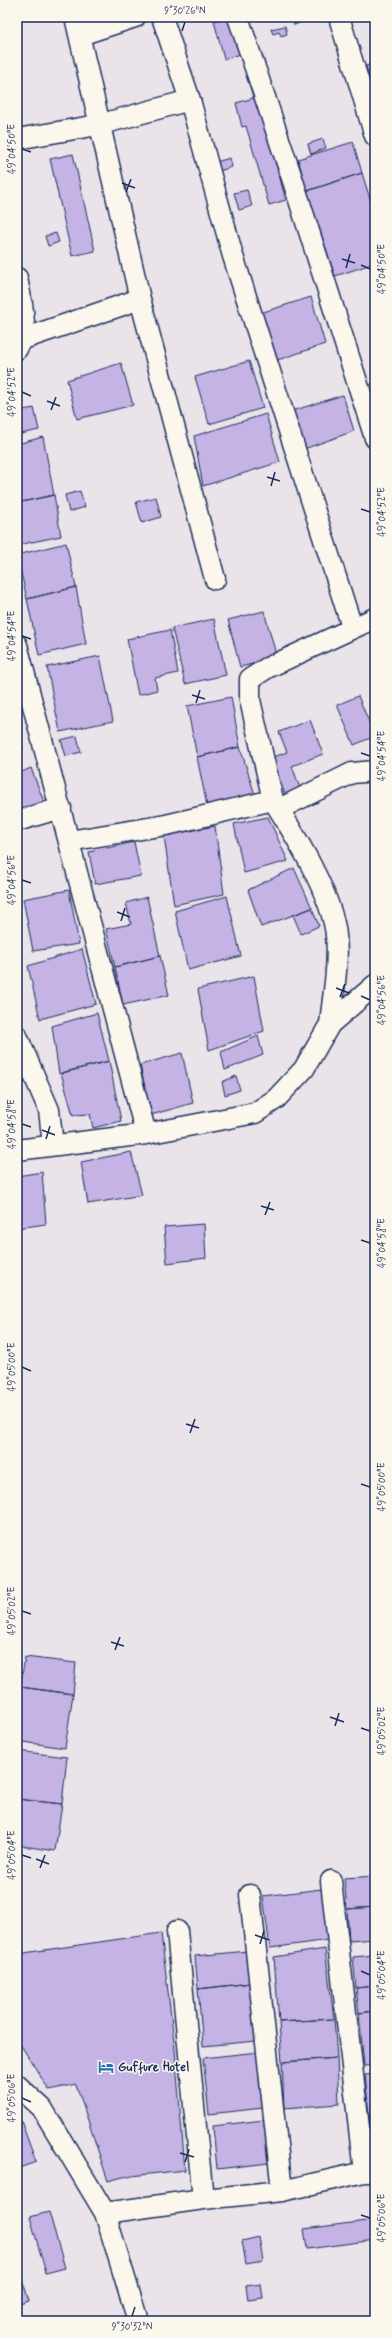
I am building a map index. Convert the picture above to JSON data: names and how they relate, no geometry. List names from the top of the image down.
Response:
{
  "places": {
    "hotel": ["Guffure Hotel"]
  },
  "coordinates": [
    "9°30'26\"N",
    "49°04'50\"E",
    "49°04'52\"E",
    "49°04'54\"E",
    "49°04'56\"E",
    "49°04'58\"E",
    "49°05'00\"E",
    "49°05'02\"E",
    "49°05'04\"E",
    "49°05'06\"E",
    "9°30'32\"N"
  ]
}
